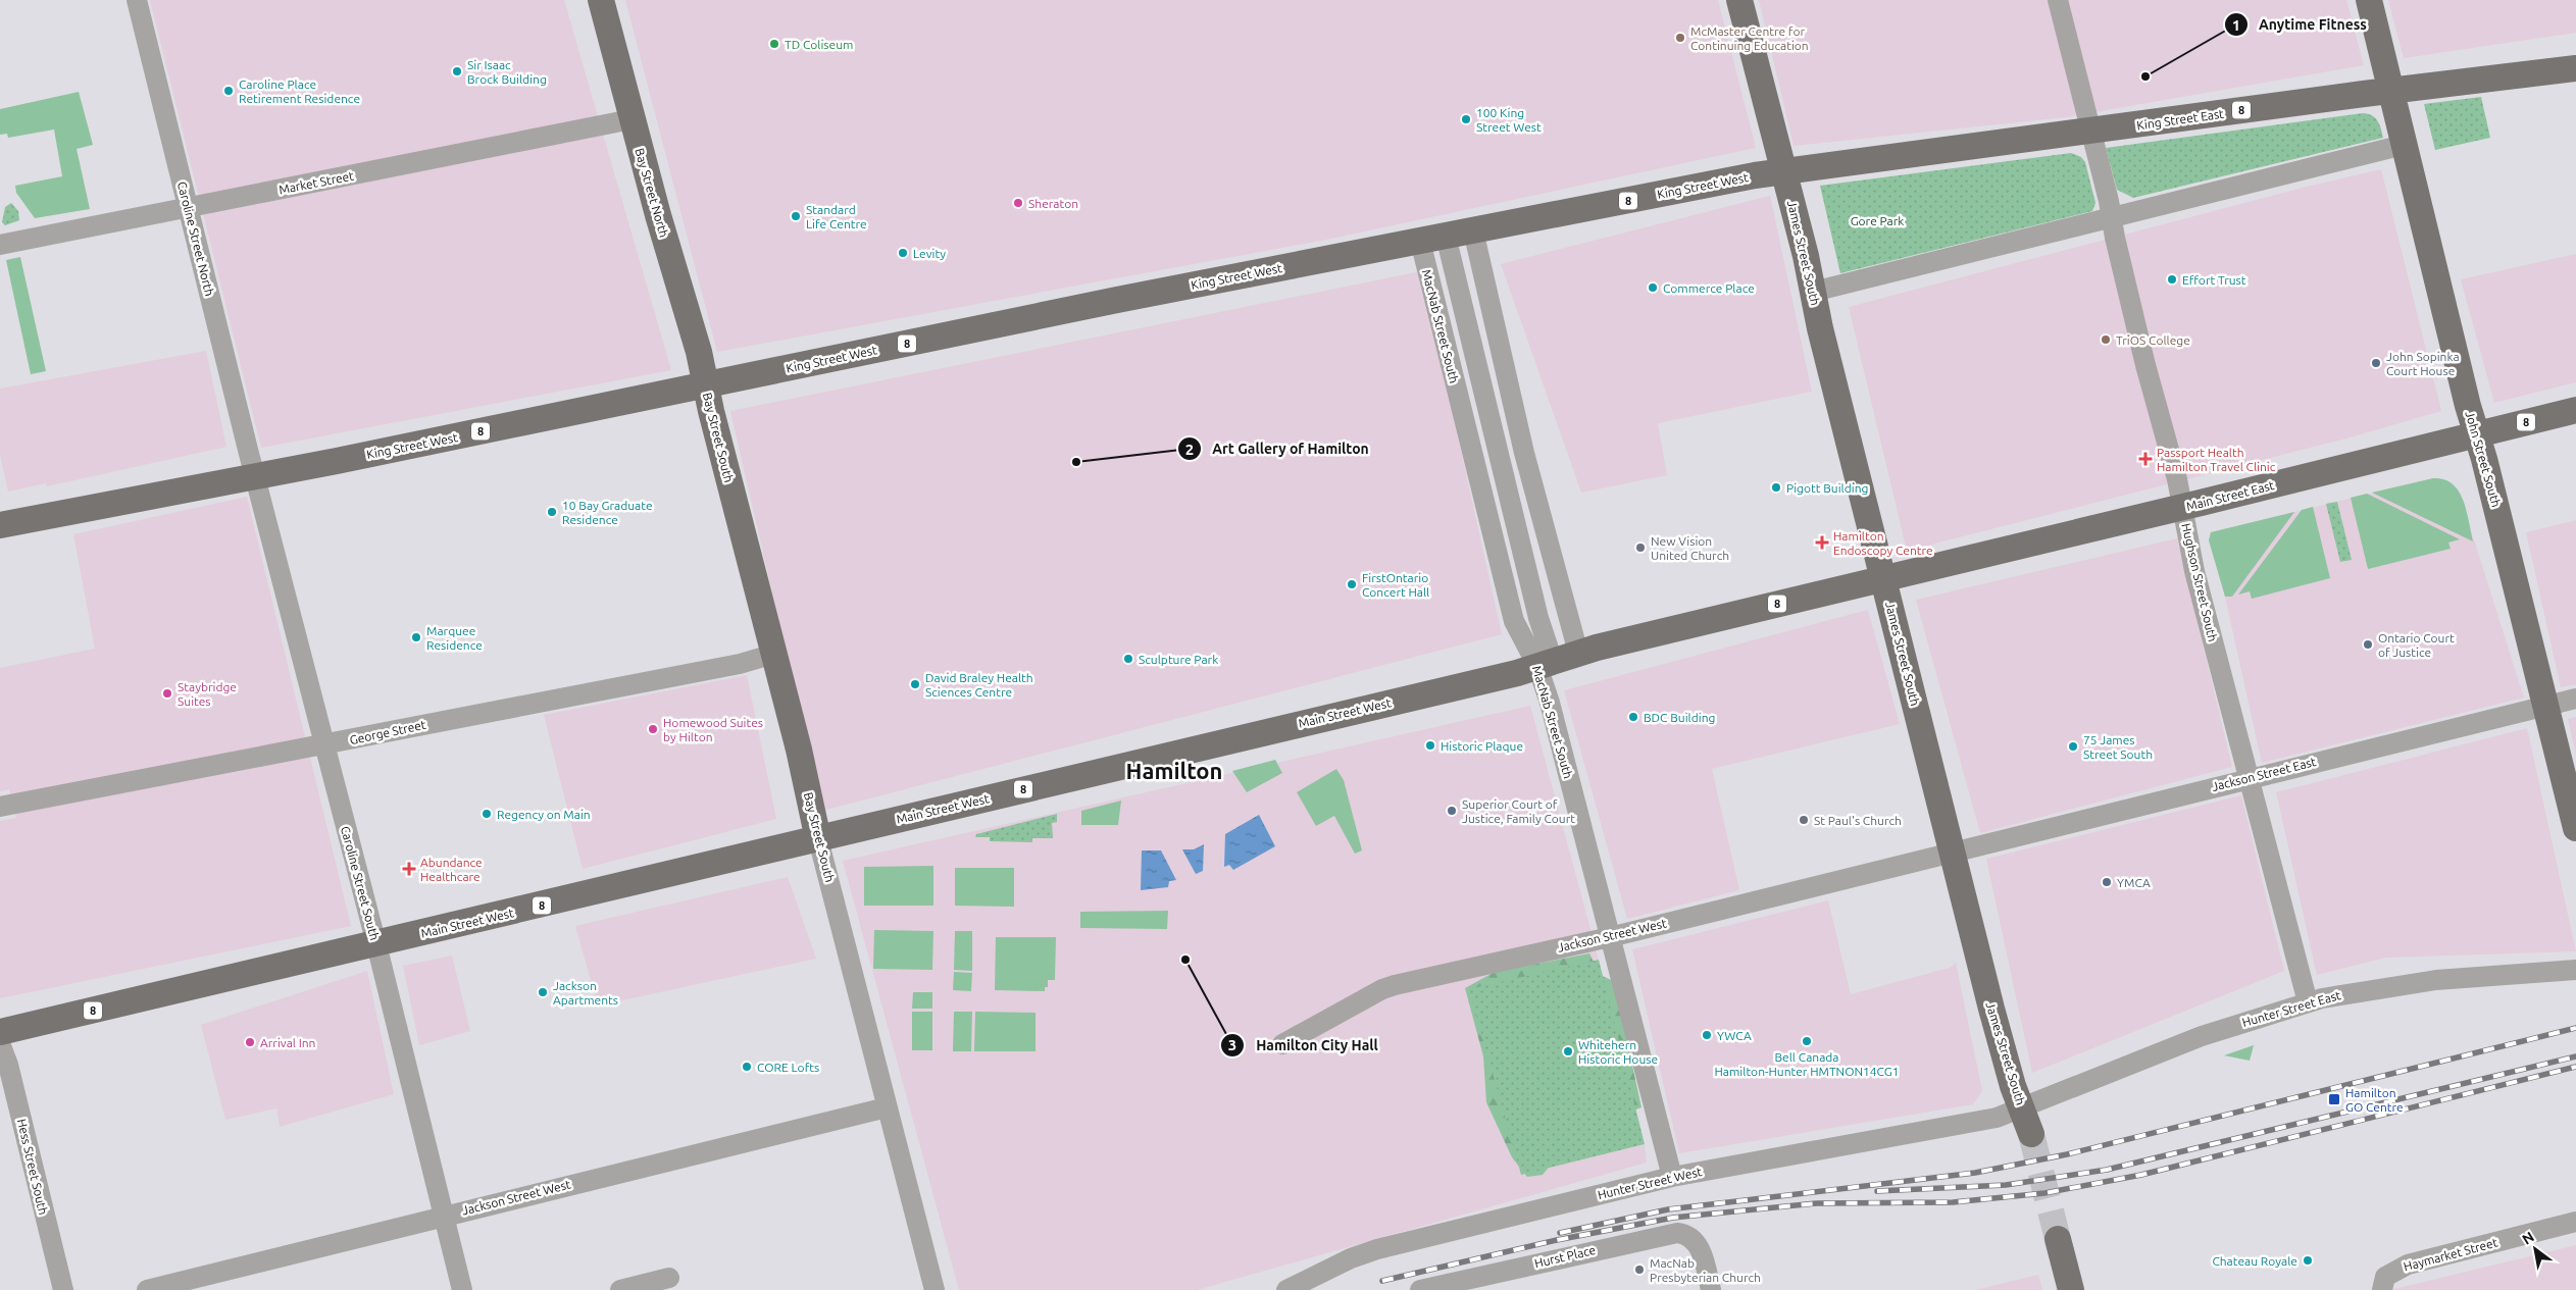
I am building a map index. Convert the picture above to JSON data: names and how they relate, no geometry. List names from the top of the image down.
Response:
{
  "streets": {
    "main road": [
      "8",
      "King Street East",
      "King Street West",
      "Bay Street North",
      "James Street South",
      "Bay Street South",
      "John Street South",
      "Main Street East",
      "Main Street West"
    ],
    "street": [
      "Market Street",
      "Caroline Street North",
      "MacNab Street South",
      "Hughson Street South",
      "George Street",
      "Jackson Street East",
      "Caroline Street South",
      "Jackson Street West",
      "Hunter Street East",
      "Hess Street South",
      "Hunter Street West",
      "Haymarket Street",
      "Hurst Place"
    ]
  },
  "crossings": [
    ["King Street East", "King Street West"],
    ["King Street East", "James Street South"],
    ["King Street East", "John Street South"],
    ["King Street East", "Hughson Street South"],
    ["Market Street", "Bay Street North"],
    ["Market Street", "Caroline Street North"],
    ["King Street West", "Bay Street North"],
    ["King Street West", "Caroline Street North"],
    ["King Street West", "James Street South"],
    ["King Street West", "MacNab Street South"],
    ["King Street West", "Bay Street South"],
    ["King Street West", "Caroline Street South"],
    ["Bay Street North", "Bay Street South"],
    ["Caroline Street North", "Caroline Street South"],
    ["James Street South", "Main Street East"],
    ["James Street South", "Main Street West"],
    ["James Street South", "Jackson Street East"],
    ["James Street South", "Jackson Street West"],
    ["James Street South", "Hunter Street East"],
    ["James Street South", "Hunter Street West"],
    ["MacNab Street South", "Main Street West"],
    ["MacNab Street South", "Jackson Street West"],
    ["MacNab Street South", "Hunter Street West"],
    ["Bay Street South", "Main Street West"],
    ["Bay Street South", "George Street"],
    ["Bay Street South", "Jackson Street West"],
    ["John Street South", "Main Street East"],
    ["John Street South", "Jackson Street East"],
    ["Main Street East", "Hughson Street South"],
    ["Main Street East", "Main Street West"],
    ["Hughson Street South", "Jackson Street East"],
    ["Hughson Street South", "Hunter Street East"],
    ["Main Street West", "Caroline Street South"],
    ["George Street", "Caroline Street South"],
    ["Jackson Street East", "Jackson Street West"],
    ["Caroline Street South", "Jackson Street West"],
    ["Hunter Street East", "Hunter Street West"]
  ],
  "districts": ["Hamilton"],
  "parks": ["Gore Park"],
  "places": {
    "other": [
      "McMaster Centre for Continuing Education",
      "TD Coliseum",
      "Sir Isaac Brock Building",
      "Anytime Fitness",
      "Caroline Place Retirement Residence",
      "100 King Street West",
      "Sheraton",
      "Standard Life Centre",
      "Levity",
      "Effort Trust",
      "Commerce Place",
      "TriOS College",
      "John Sopinka Court House",
      "Art Gallery of Hamilton",
      "Pigott Building",
      "10 Bay Graduate Residence",
      "New Vision United Church",
      "FirstOntario Concert Hall",
      "Marquee Residence",
      "Ontario Court of Justice",
      "Sculpture Park",
      "David Braley Health Sciences Centre",
      "Staybridge Suites",
      "BDC Building",
      "Homewood Suites by Hilton",
      "Historic Plaque",
      "75 James Street South",
      "Superior Court of Justice, Family Court",
      "Regency on Main",
      "St Paul's Church",
      "YMCA",
      "Hamilton City Hall",
      "Jackson Apartments",
      "YWCA",
      "Bell Canada Hamilton-Hunter HMTNON14CG1",
      "Arrival Inn",
      "Whitehern Historic House",
      "CORE Lofts",
      "Chateau Royale",
      "MacNab Presbyterian Church"
    ],
    "health": ["Passport Health Hamilton Travel Clinic", "Hamilton Endoscopy Centre", "Abundance Healthcare"],
    "transit": ["Hamilton GO Centre"]
  },
  "north": "top left"
}
